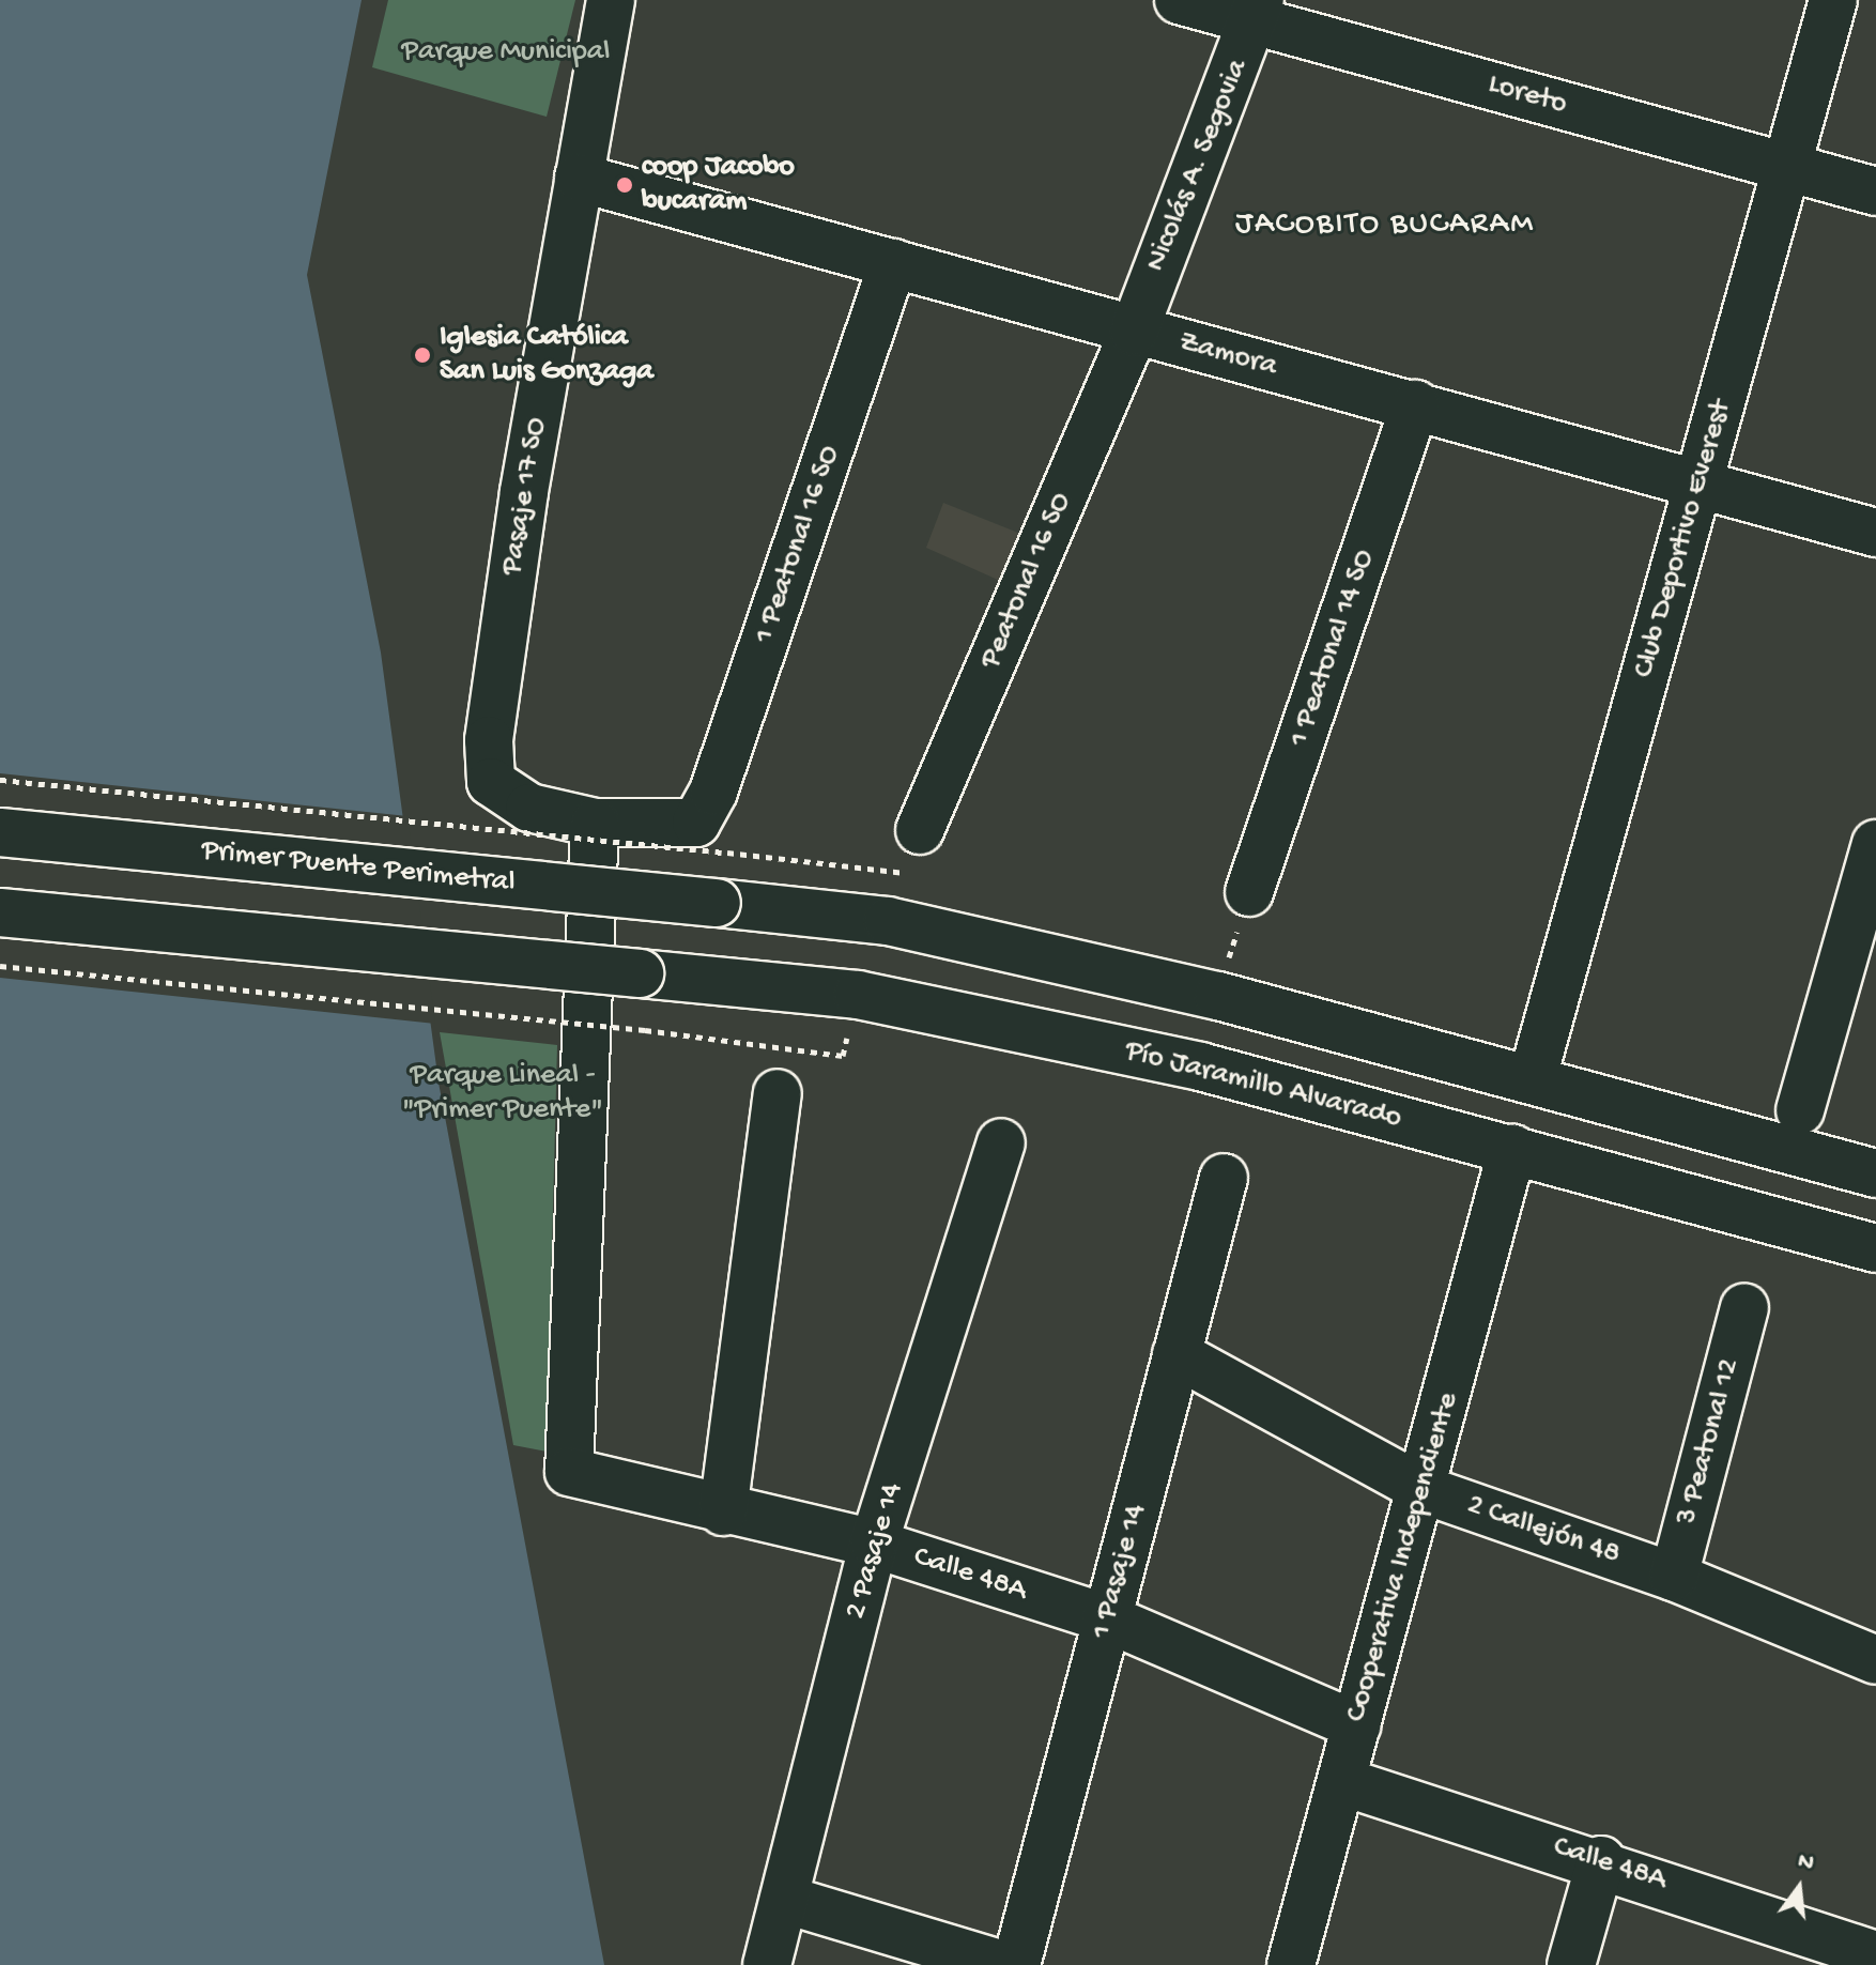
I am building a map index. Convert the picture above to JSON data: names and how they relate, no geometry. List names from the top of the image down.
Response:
{
  "streets": {
    "main road": [
      "Loreto",
      "Nicolás A. Segovia",
      "Zamora",
      "Pasaje 17 SO",
      "Club Deportivo Everest",
      "1 Peatonal 16 SO",
      "Peatonal 16 SO",
      "1 Peatonal 14 SO",
      "Primer Puente Perimetral",
      "Pío Jaramillo Alvarado",
      "3 Peatonal 12",
      "2 Callejón 48",
      "2 Pasaje 14",
      "Cooperativa Independiente",
      "1 Pasaje 14",
      "Calle 48A"
    ]
  },
  "crossings": [
    ["Loreto", "Nicolás A. Segovia"],
    ["Loreto", "Club Deportivo Everest"],
    ["Nicolás A. Segovia", "Zamora"],
    ["Nicolás A. Segovia", "Peatonal 16 SO"],
    ["Zamora", "Pasaje 17 SO"],
    ["Zamora", "Club Deportivo Everest"],
    ["Zamora", "1 Peatonal 16 SO"],
    ["Zamora", "Peatonal 16 SO"],
    ["Zamora", "1 Peatonal 14 SO"],
    ["Pasaje 17 SO", "1 Peatonal 16 SO"],
    ["Pasaje 17 SO", "Calle 48A"],
    ["Pío Jaramillo Alvarado", "Cooperativa Independiente"],
    ["3 Peatonal 12", "2 Callejón 48"],
    ["2 Callejón 48", "Cooperativa Independiente"],
    ["2 Callejón 48", "1 Pasaje 14"],
    ["2 Pasaje 14", "Calle 48A"],
    ["Cooperativa Independiente", "Calle 48A"],
    ["1 Pasaje 14", "Calle 48A"]
  ],
  "districts": ["JACOBITO BUCARAM"],
  "parks": ["Parque Municipal", "Parque Lineal - \"Primer Puente\""],
  "places": ["coop Jacobo bucaram", "Iglesia Católica San Luis Gonzaga"],
  "north": "top"
}
